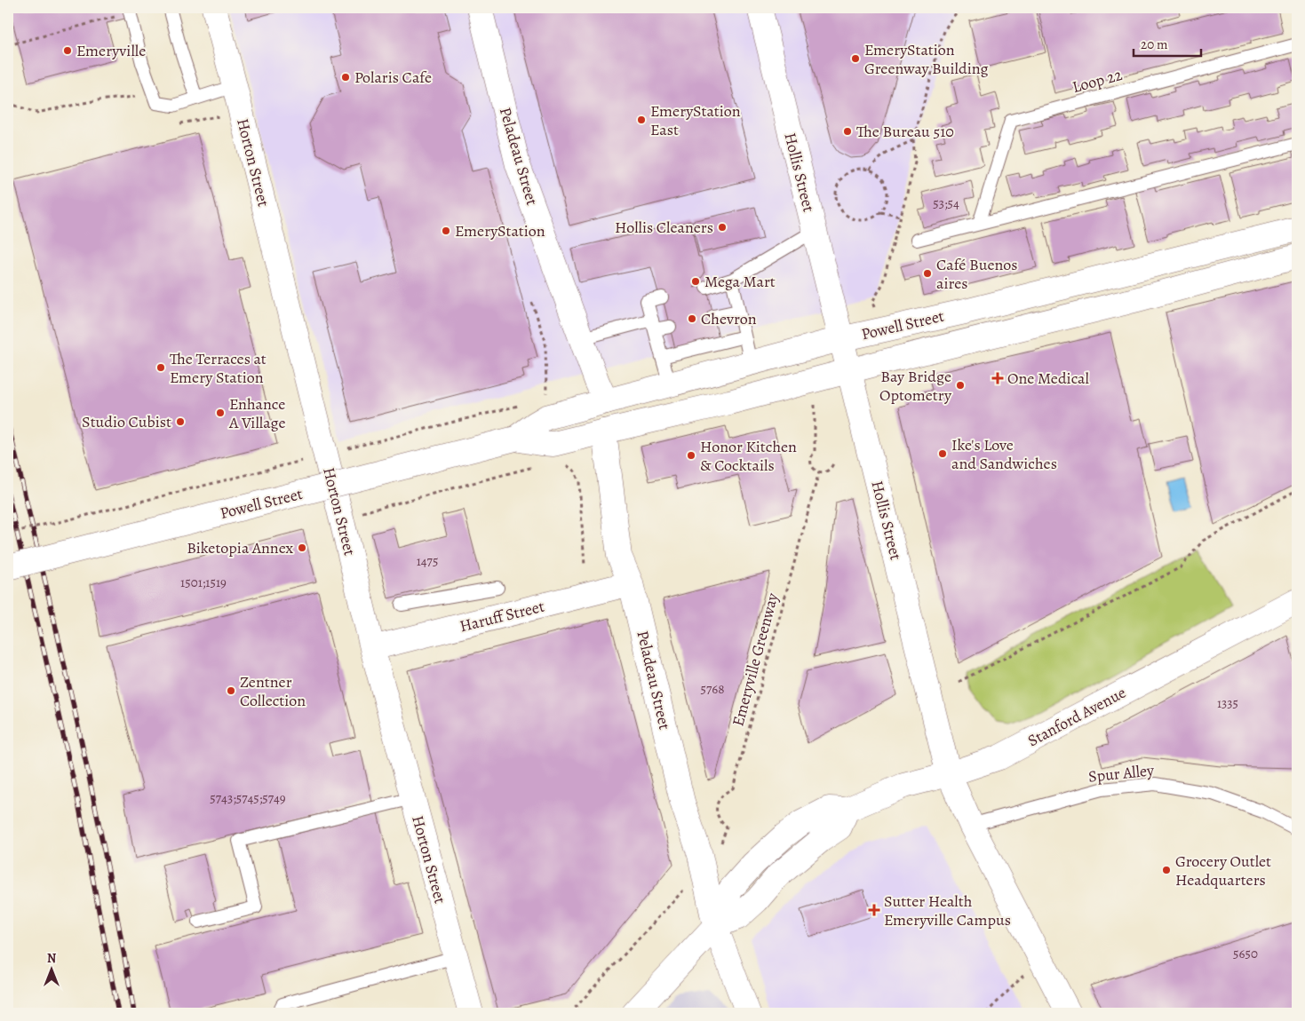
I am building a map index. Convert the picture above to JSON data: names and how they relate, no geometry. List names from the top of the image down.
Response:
{
  "streets": {
    "street": [
      "Peladeau Street",
      "Horton Street",
      "Hollis Street",
      "Powell Street",
      "Haruff Street",
      "Stanford Avenue"
    ],
    "lane": ["Loop 22", "Spur Alley"],
    "path": ["Emeryville Greenway"]
  },
  "crossings": [
    ["Peladeau Street", "Powell Street"],
    ["Peladeau Street", "Haruff Street"],
    ["Peladeau Street", "Stanford Avenue"],
    ["Horton Street", "Haruff Street"],
    ["Hollis Street", "Powell Street"],
    ["Hollis Street", "Stanford Avenue"],
    ["Hollis Street", "Spur Alley"]
  ],
  "places": {
    "other": [
      "Emeryville",
      "EmeryStation Greenway Building",
      "Polaris Cafe",
      "EmeryStation East",
      "The Bureau 510",
      "Hollis Cleaners",
      "EmeryStation",
      "Café Buenos aires",
      "Mega Mart",
      "Chevron",
      "The Terraces at Emery Station",
      "Bay Bridge Optometry",
      "Enhance A Village",
      "Studio Cubist",
      "Ike's Love and Sandwiches",
      "Honor Kitchen & Cocktails",
      "Biketopia Annex",
      "Zentner Collection",
      "Grocery Outlet Headquarters"
    ],
    "health": ["One Medical", "Sutter Health Emeryville Campus"]
  },
  "house_numbers": [
    "53;54",
    "1475",
    "1501;1519",
    "5768",
    "1335",
    "5743;5745;5749",
    "5650"
  ],
  "scale_bar": "20 m",
  "north": "top"
}
